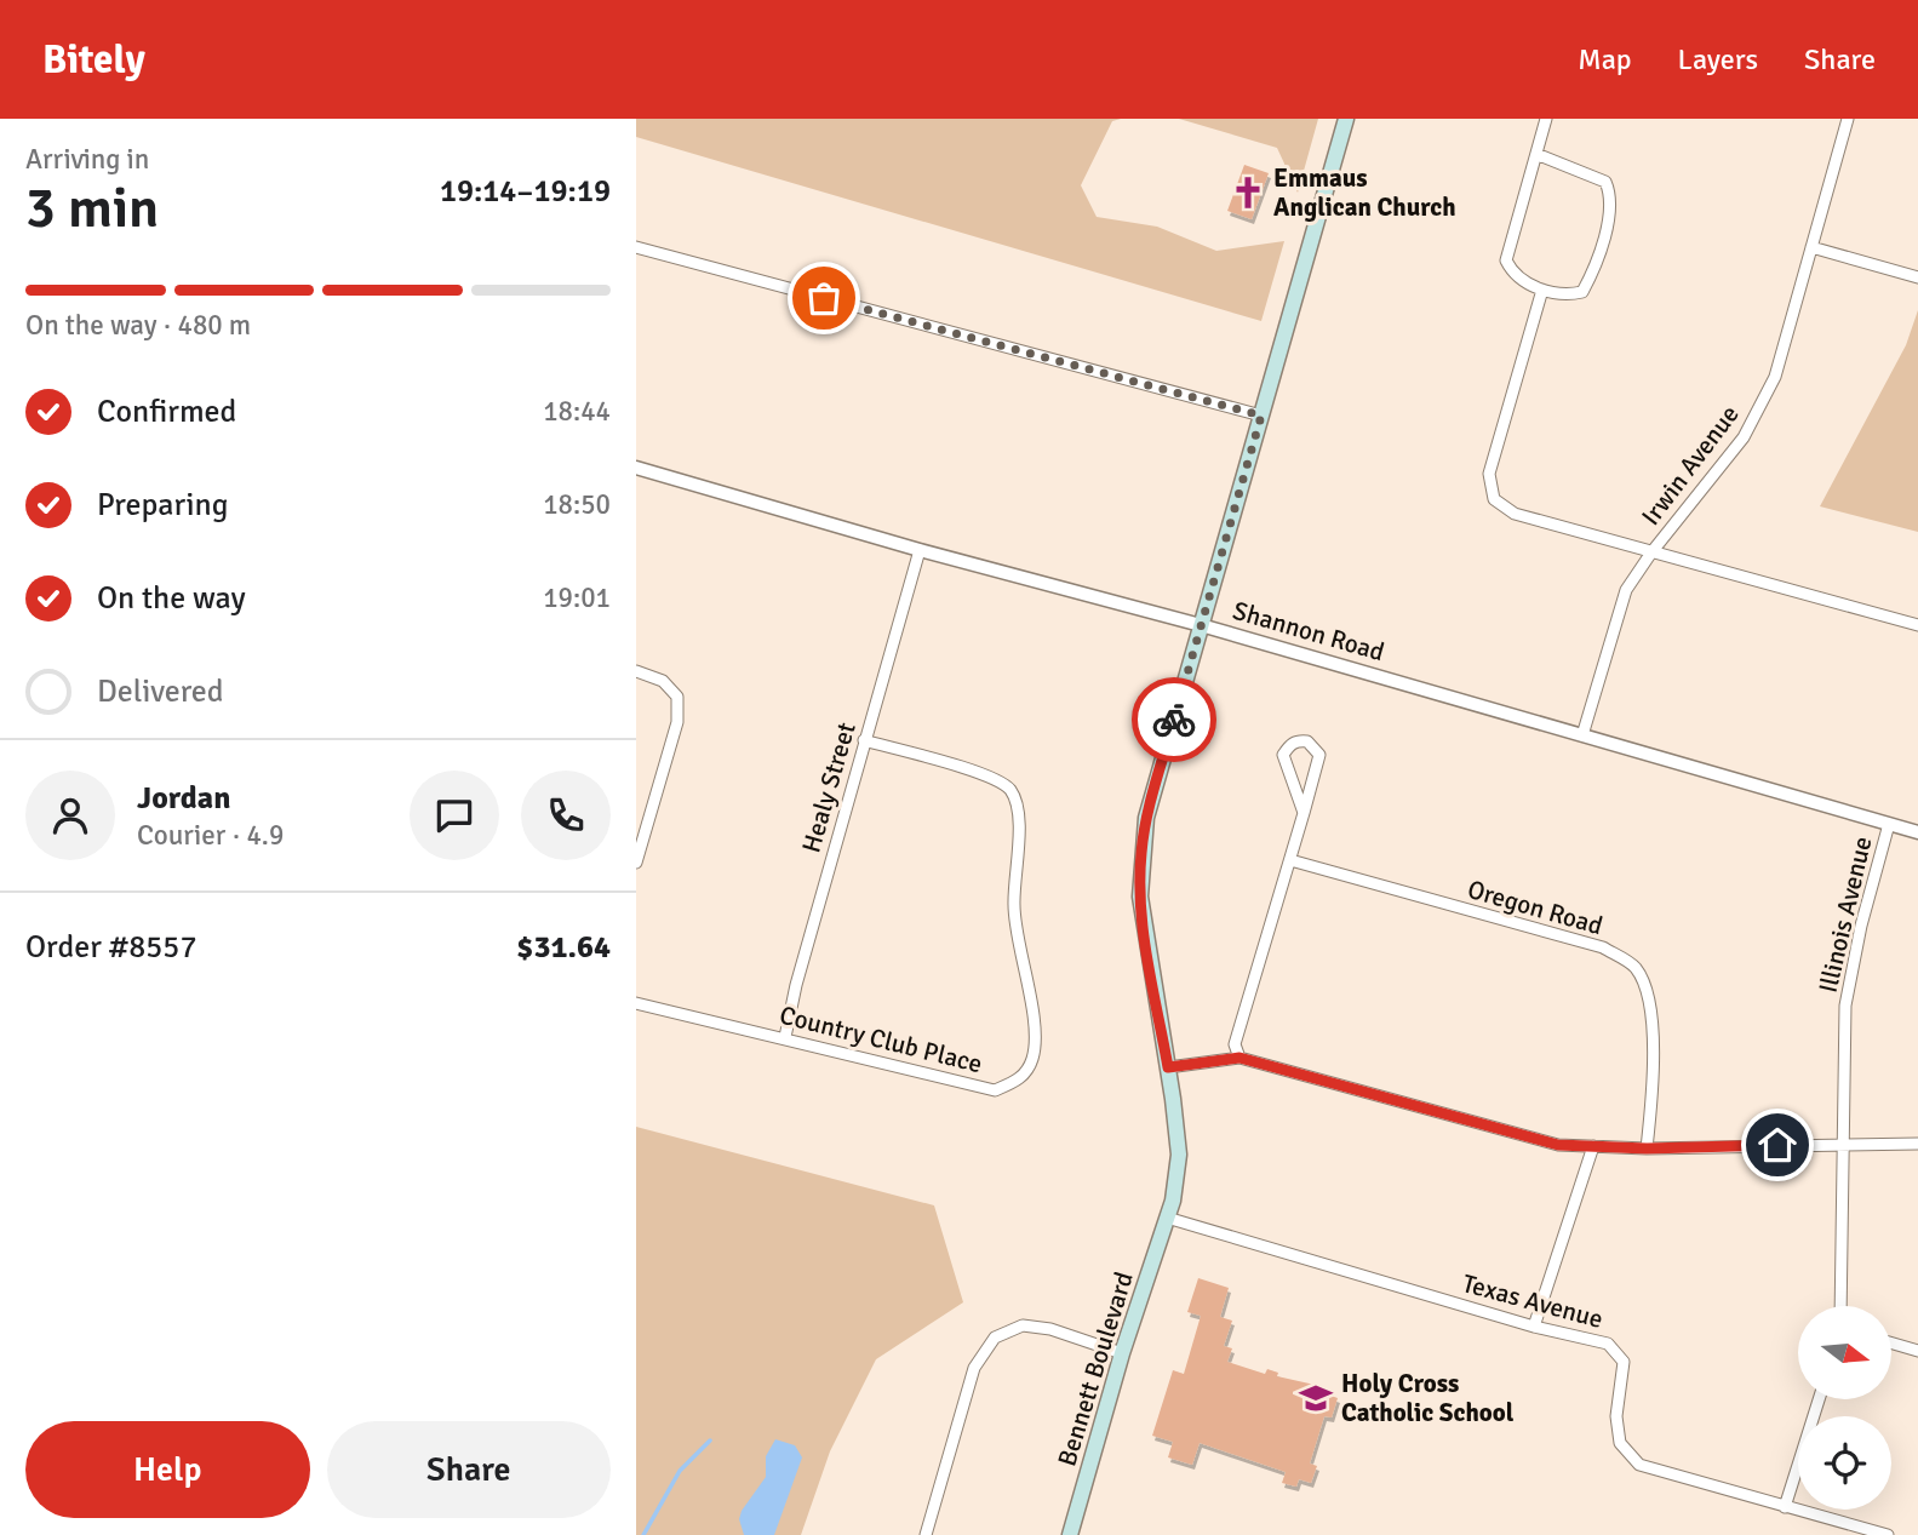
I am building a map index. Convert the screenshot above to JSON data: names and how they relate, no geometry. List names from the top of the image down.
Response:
{
  "streets": {
    "main road": ["Bennett Boulevard"],
    "street": [
      "Irwin Avenue",
      "Shannon Road",
      "Healy Street",
      "Oregon Road",
      "Illinois Avenue",
      "Country Club Place",
      "Texas Avenue"
    ]
  },
  "crossings": [
    ["Irwin Avenue", "Shannon Road"],
    ["Shannon Road", "Healy Street"],
    ["Shannon Road", "Illinois Avenue"],
    ["Shannon Road", "Bennett Boulevard"],
    ["Healy Street", "Country Club Place"],
    ["Texas Avenue", "Bennett Boulevard"]
  ],
  "places": {
    "church": ["Emmaus Anglican Church"],
    "school or university": ["Holy Cross Catholic School"]
  },
  "north": "right",
  "page": {
    "header": "Bitely",
    "nav": ["Map", "Layers", "Share"],
    "heading": ["3 min", "Arriving in", "19:14–19:19"],
    "panel": [
      "Jordan",
      "Courier · 4.9",
      "Order #8557",
      "$31.64"
    ],
    "bar": "On the way · 480 m",
    "list": [
      ["Confirmed", "18:44"],
      ["Preparing", "18:50"],
      ["On the way", "19:01"],
      "Delivered"
    ],
    "buttons": ["Help", "Share"]
  }
}
